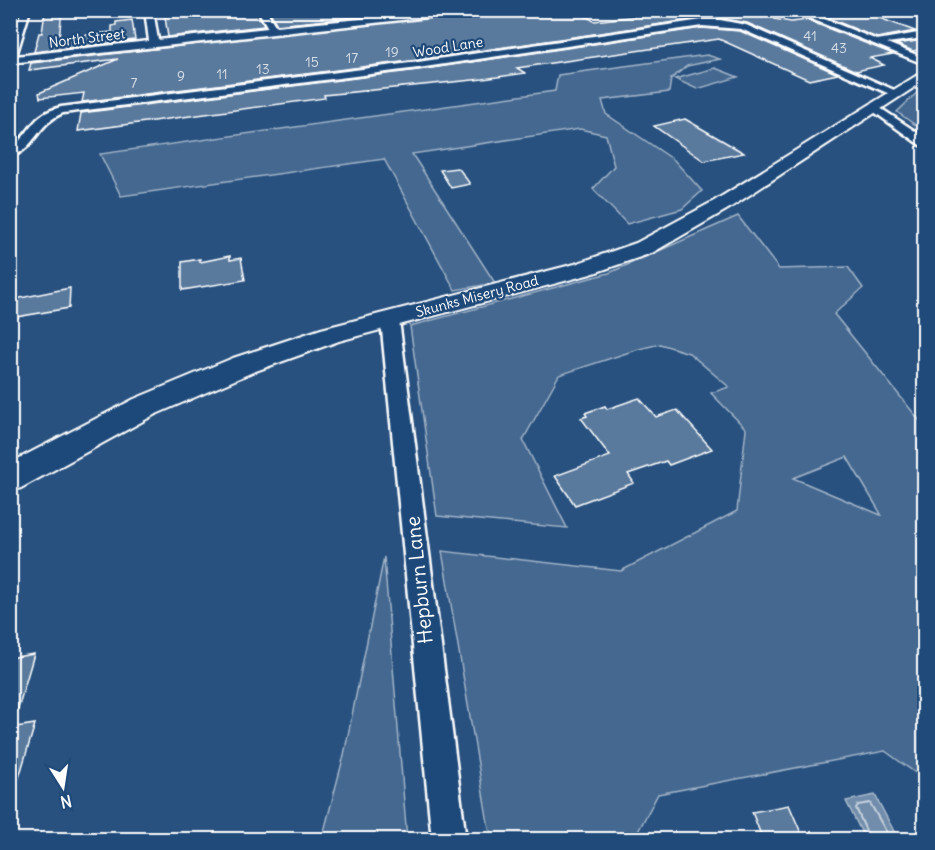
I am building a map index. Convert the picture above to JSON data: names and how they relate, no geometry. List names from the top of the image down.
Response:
{
  "streets": {
    "main road": ["Skunks Misery Road"],
    "street": ["North Street", "Wood Lane", "Hepburn Lane"]
  },
  "crossings": [
    ["Wood Lane", "Skunks Misery Road"],
    ["Skunks Misery Road", "Hepburn Lane"]
  ],
  "house_numbers": [
    "41",
    "43",
    "19",
    "17",
    "15",
    "13",
    "11",
    "9",
    "7"
  ],
  "north": "bottom"
}
